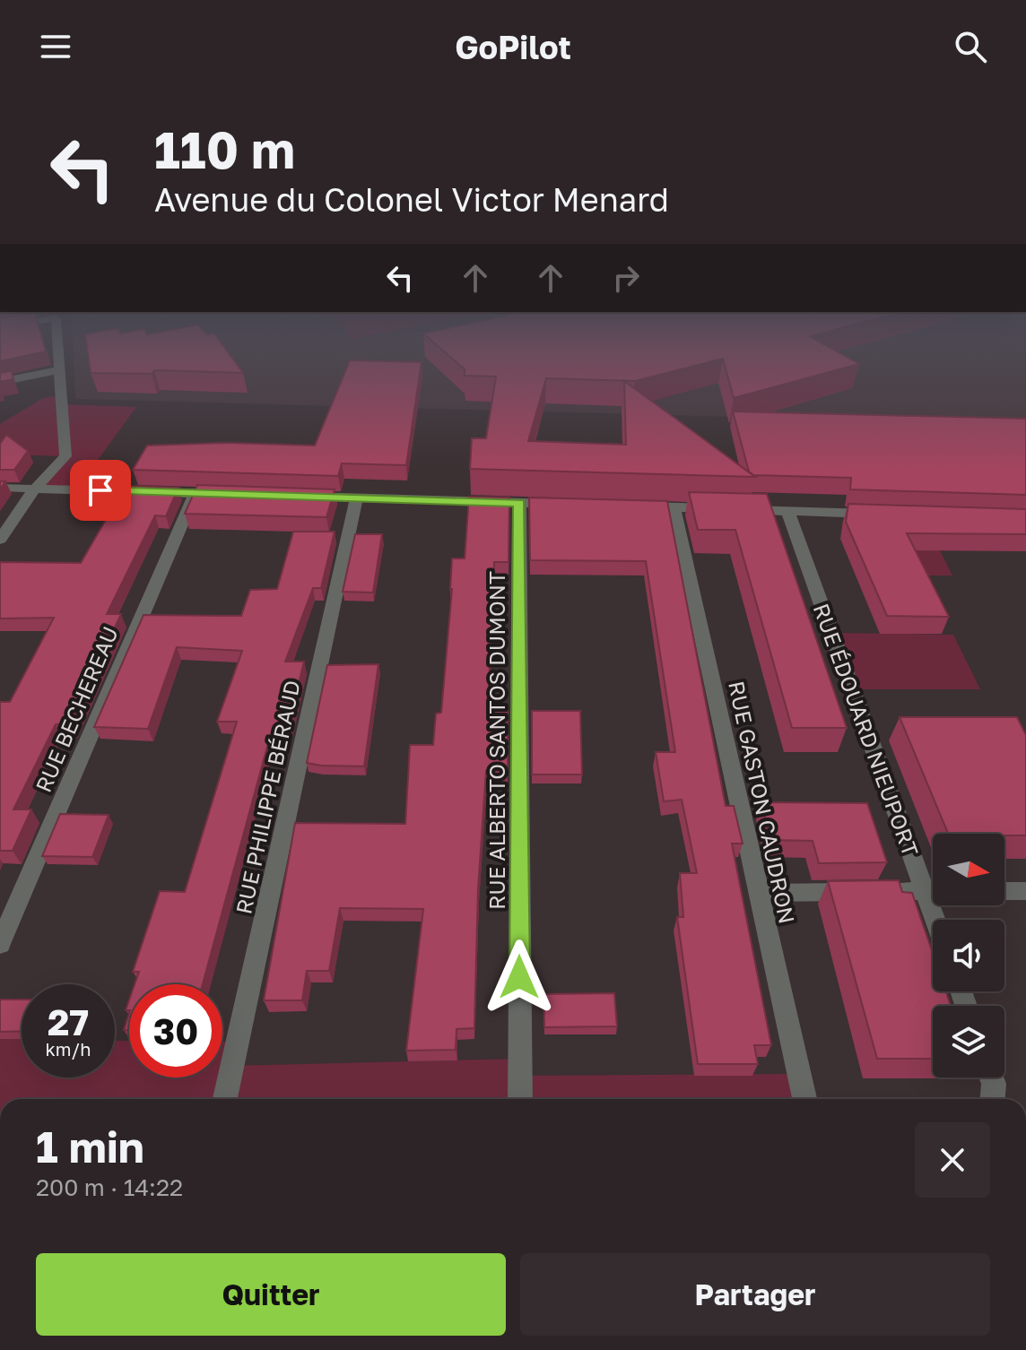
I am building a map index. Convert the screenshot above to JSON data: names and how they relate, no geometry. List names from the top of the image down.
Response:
{
  "streets": {
    "street": [
      "RUE BECHEREAU",
      "RUE ÉDOUARD NIEUPORT",
      "RUE ALBERTO SANTOS DUMONT",
      "RUE PHILIPPE BÉRAUD",
      "RUE GASTON CAUDRON"
    ]
  },
  "north": "right",
  "page": {
    "header": "GoPilot",
    "turn": ["110 m", "Avenue du Colonel Victor Menard"],
    "speed": "27 km/h",
    "limit": "30",
    "heading": ["1 min", "200 m · 14:22"],
    "buttons": ["Quitter", "Partager"]
  }
}
